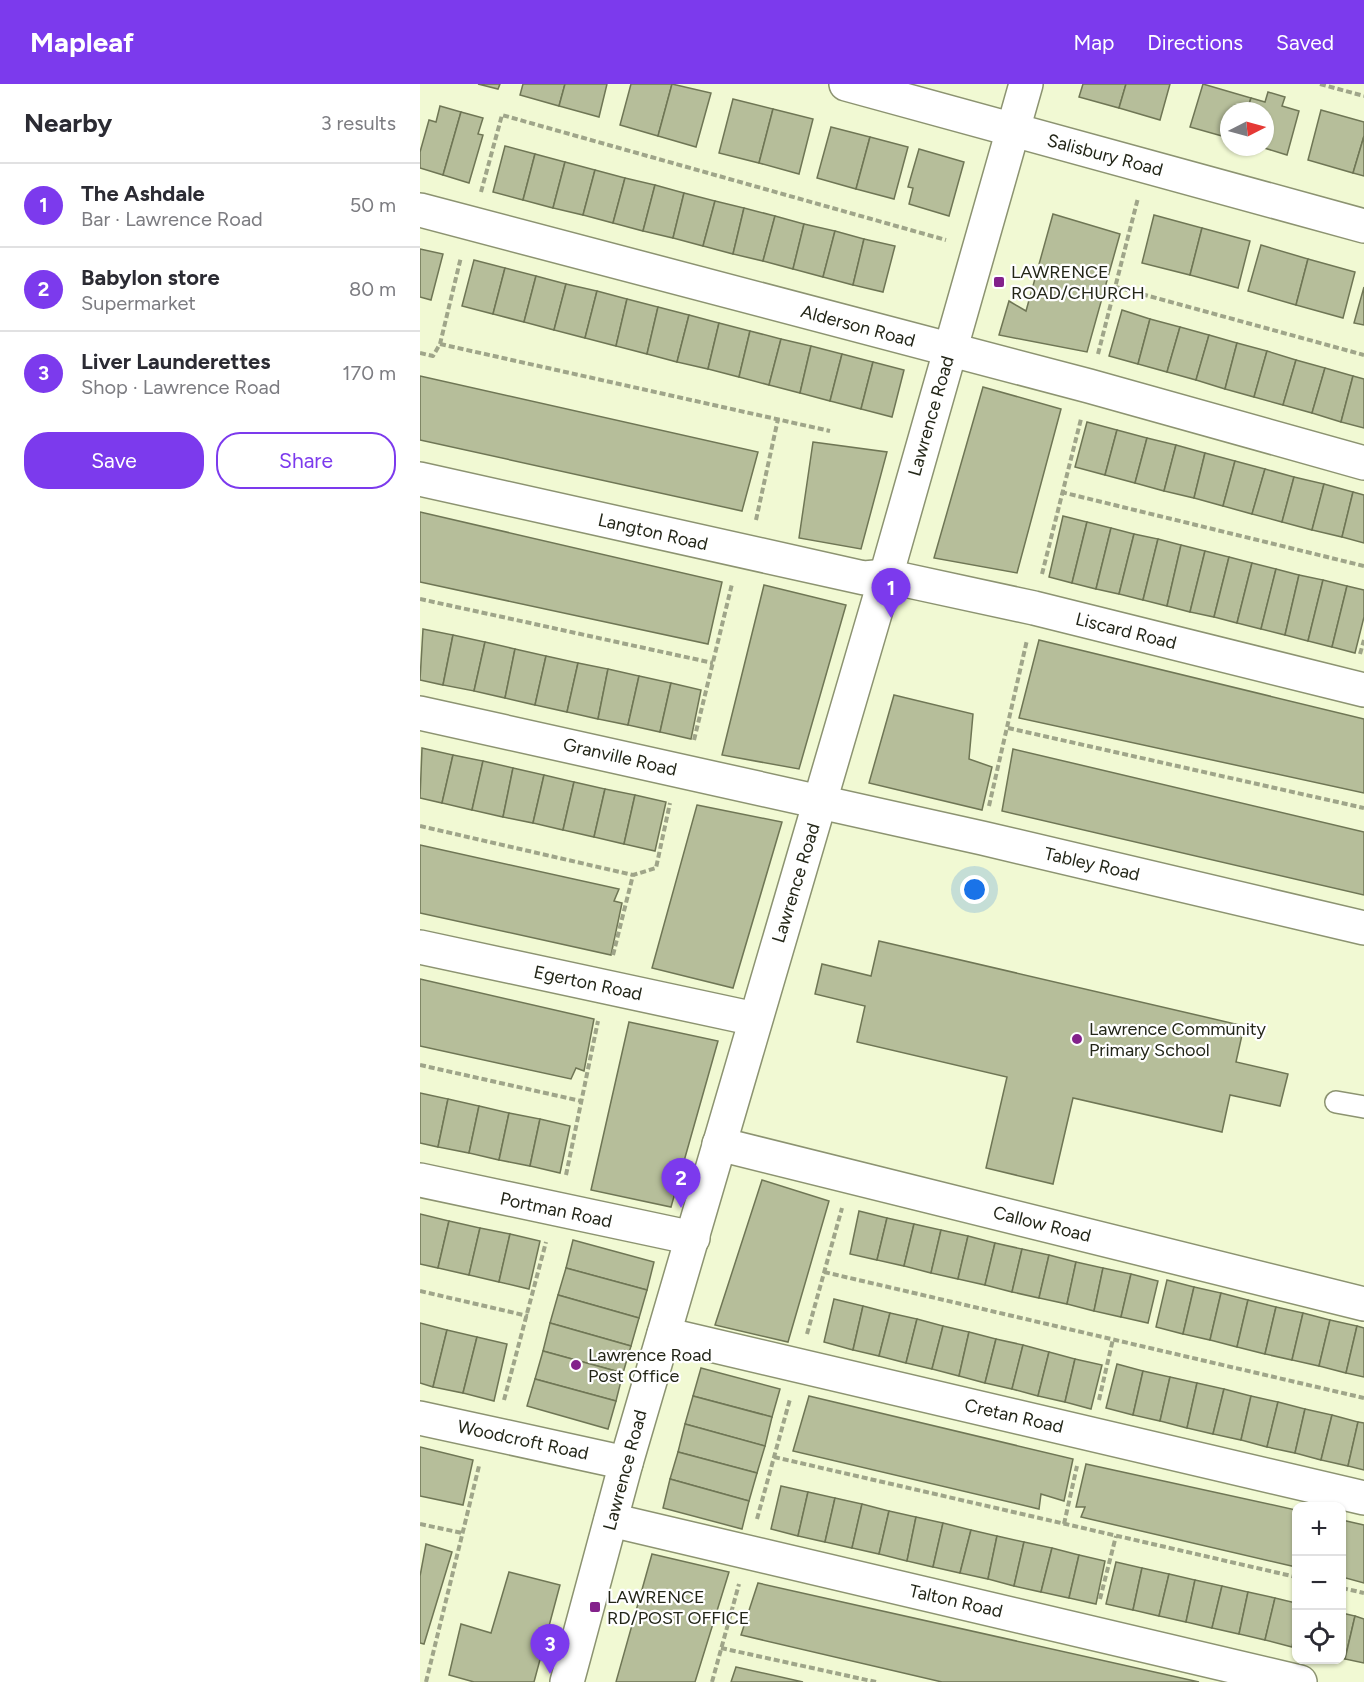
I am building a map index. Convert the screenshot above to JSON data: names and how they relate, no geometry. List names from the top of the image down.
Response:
{
  "streets": {
    "street": [
      "Salisbury Road",
      "Alderson Road",
      "Lawrence Road",
      "Langton Road",
      "Liscard Road",
      "Granville Road",
      "Tabley Road",
      "Egerton Road",
      "Portman Road",
      "Callow Road",
      "Cretan Road",
      "Woodcroft Road",
      "Talton Road"
    ]
  },
  "crossings": [
    ["Salisbury Road", "Lawrence Road"],
    ["Alderson Road", "Lawrence Road"],
    ["Lawrence Road", "Langton Road"],
    ["Lawrence Road", "Liscard Road"],
    ["Lawrence Road", "Granville Road"],
    ["Lawrence Road", "Tabley Road"],
    ["Lawrence Road", "Egerton Road"],
    ["Lawrence Road", "Portman Road"],
    ["Lawrence Road", "Callow Road"],
    ["Lawrence Road", "Cretan Road"],
    ["Lawrence Road", "Woodcroft Road"],
    ["Lawrence Road", "Talton Road"],
    ["Langton Road", "Liscard Road"],
    ["Granville Road", "Tabley Road"]
  ],
  "places": {
    "transit": ["LAWRENCE ROAD/CHURCH", "LAWRENCE RD/POST OFFICE"],
    "other": ["Lawrence Community Primary School", "Lawrence Road Post Office"]
  },
  "north": "right",
  "page": {
    "header": "Mapleaf",
    "nav": ["Map", "Directions", "Saved"],
    "heading": ["Nearby", "3 results"],
    "list": [
      {
        "mark": "1",
        "name": "The Ashdale",
        "note": "Bar · Lawrence Road",
        "value": "50 m"
      },
      {
        "mark": "2",
        "name": "Babylon store",
        "note": "Supermarket",
        "value": "80 m"
      },
      {
        "mark": "3",
        "name": "Liver Launderettes",
        "note": "Shop · Lawrence Road",
        "value": "170 m"
      }
    ],
    "buttons": ["Save", "Share"],
    "pins": ["1", "2", "3"],
    "map_buttons": ["+", "−"]
  }
}
